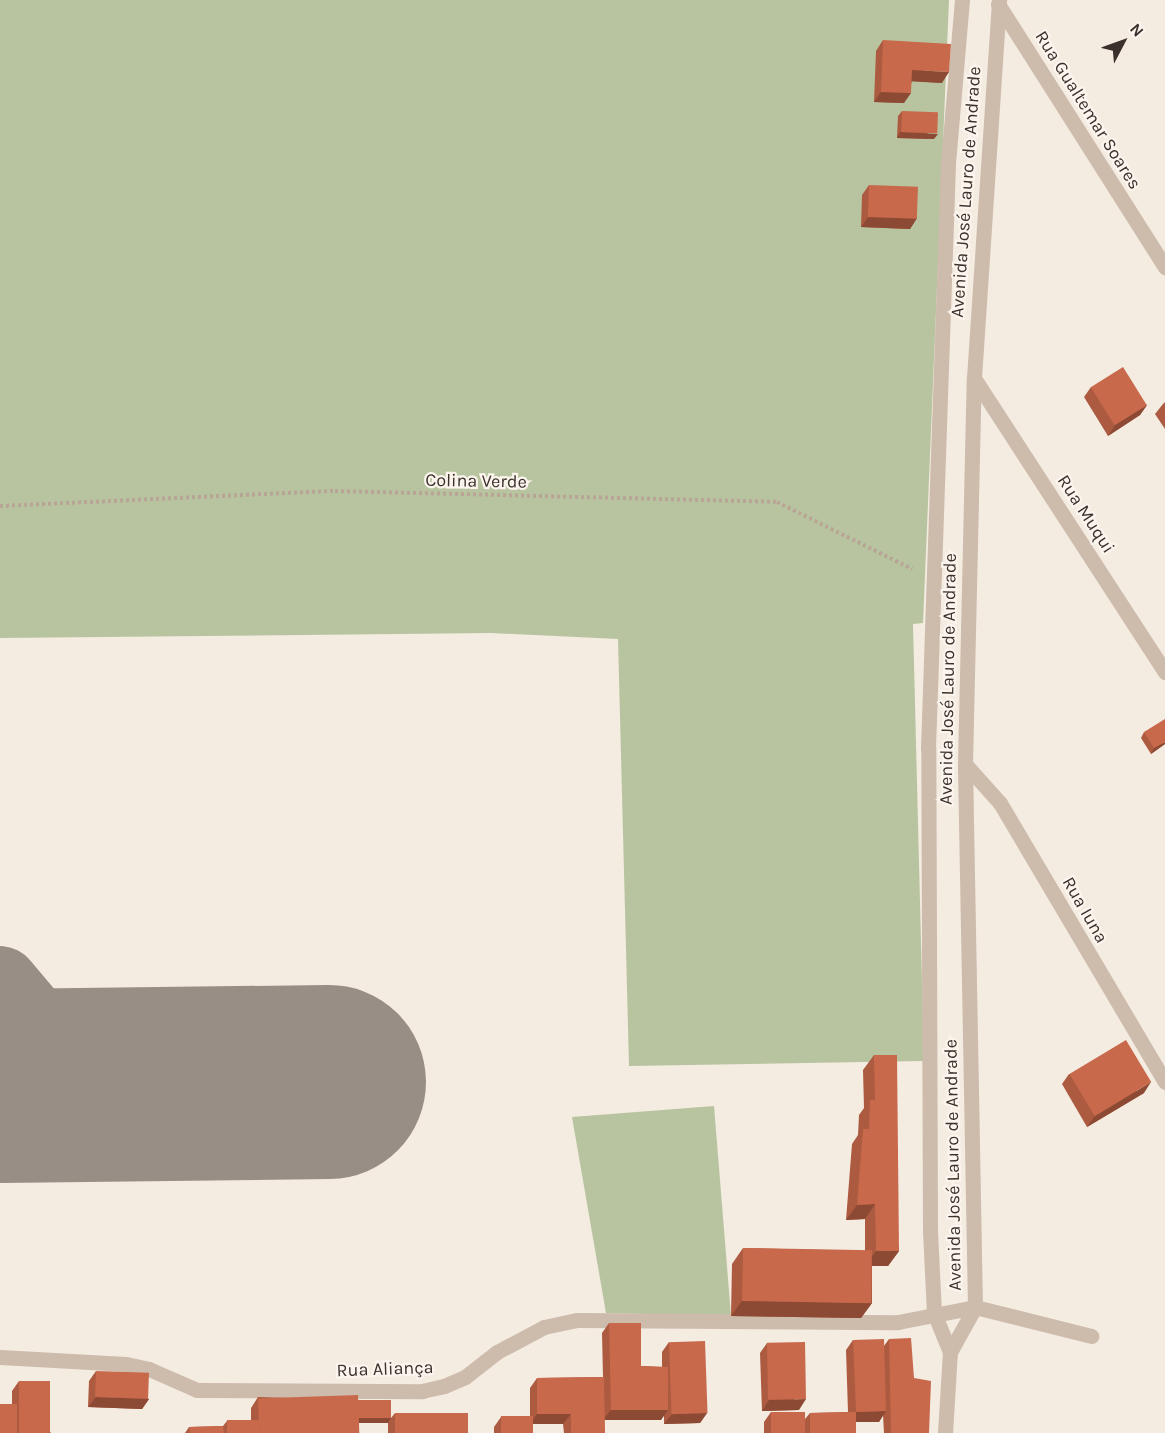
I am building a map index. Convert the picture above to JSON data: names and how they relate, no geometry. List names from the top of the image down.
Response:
{
  "streets": {
    "street": [
      "Rua Gualtemar Soares",
      "Avenida José Lauro de Andrade",
      "Rua Muqui",
      "Rua Iuna",
      "Rua Aliança"
    ],
    "path": ["Colina Verde"]
  },
  "crossings": [
    ["Rua Gualtemar Soares", "Avenida José Lauro de Andrade"],
    ["Avenida José Lauro de Andrade", "Colina Verde"],
    ["Avenida José Lauro de Andrade", "Rua Muqui"],
    ["Avenida José Lauro de Andrade", "Rua Iuna"],
    ["Avenida José Lauro de Andrade", "Rua Aliança"]
  ],
  "north": "top right"
}
